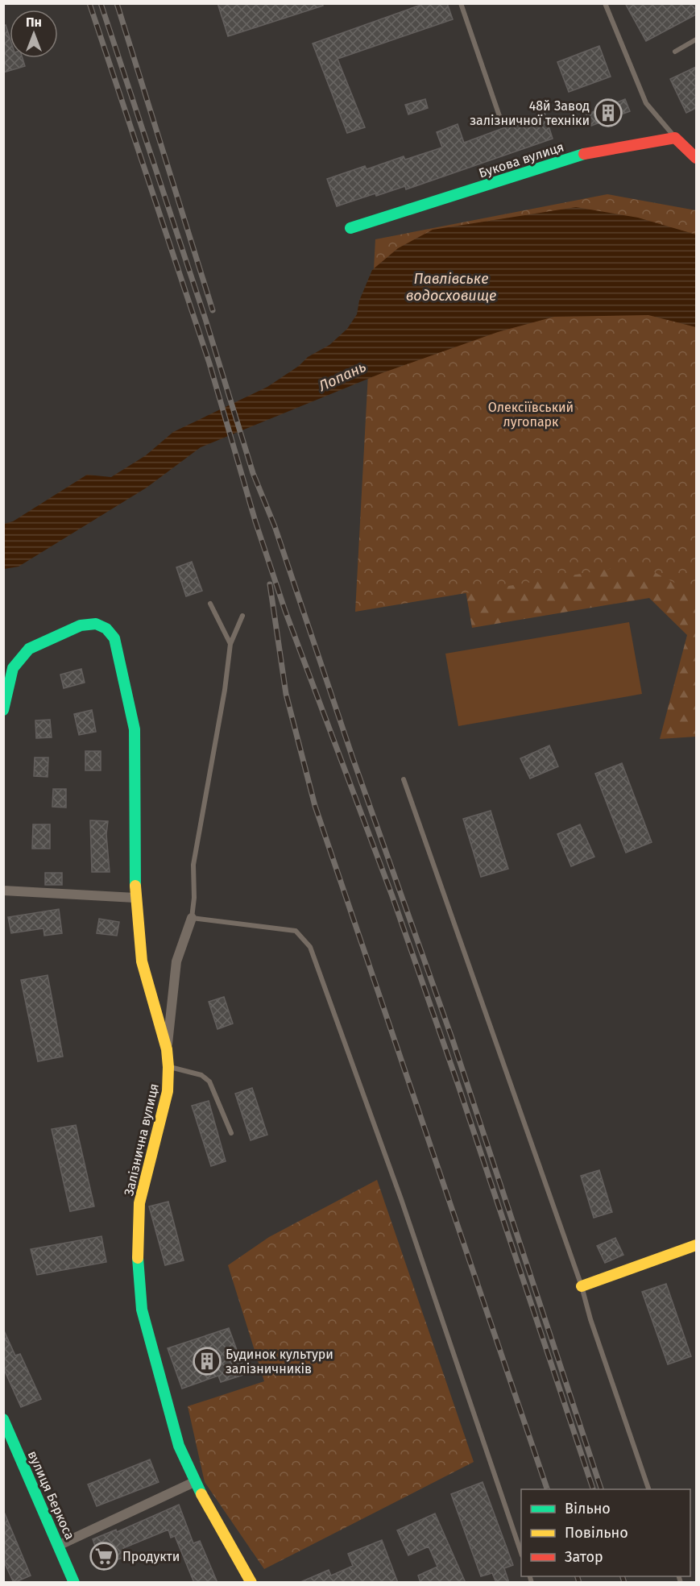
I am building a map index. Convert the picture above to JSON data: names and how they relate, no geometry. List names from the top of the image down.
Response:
{
  "streets": {
    "street": ["Букова вулиця", "Залізнична вулиця", "вулиця Беркоса"]
  },
  "water": ["Павлівське водосховище", "Лопань"],
  "parks": ["Олексіївський лугопарк"],
  "places": {
    "building": ["48й Завод залізничної техніки", "Будинок культури залізничників"],
    "supermarket": ["Продукти"]
  },
  "legend": ["Вільно", "Повільно", "Затор"],
  "north": "top"
}
